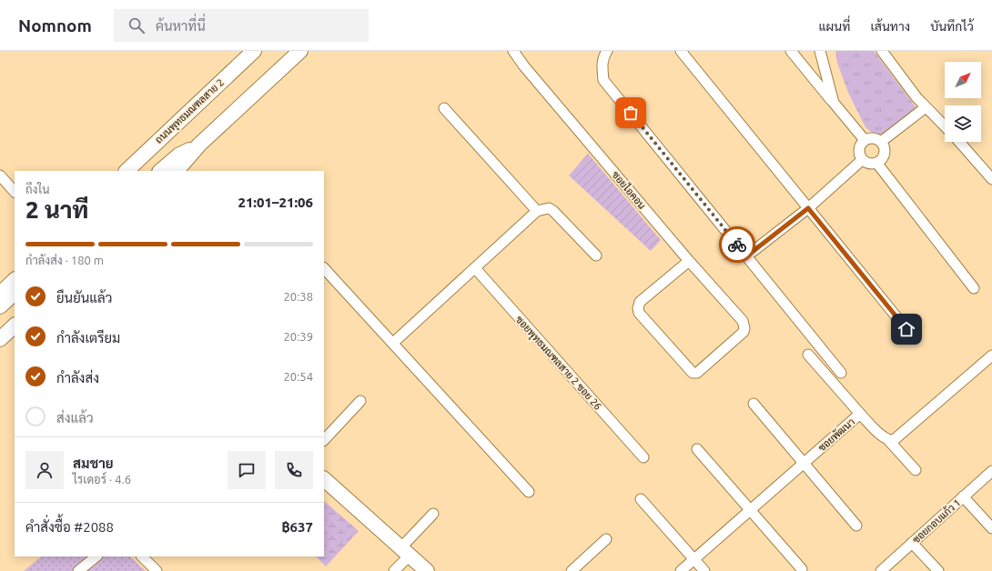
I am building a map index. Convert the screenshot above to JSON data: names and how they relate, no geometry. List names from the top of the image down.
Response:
{
  "streets": {
    "main road": ["ถนนพุทธมณฑลสาย 2"],
    "street": [
      "ซอยไอคอน",
      "ซอยพุทธมณฑลสาย 2 ซอย 26",
      "ซอยพัฒนา",
      "ซอยกอบแก้ว 1"
    ]
  },
  "north": "top right",
  "page": {
    "header": "Nomnom",
    "search": "ค้นหาที่นี่",
    "nav": ["แผนที่", "เส้นทาง", "บันทึกไว้"],
    "heading": ["2 นาที", "ถึงใน", "21:01–21:06"],
    "panel": [
      "สมชาย",
      "ไรเดอร์ · 4.6",
      "คำสั่งซื้อ #2088",
      "฿637"
    ],
    "bar": "กำลังส่ง · 180 m",
    "list": [
      ["ยืนยันแล้ว", "20:38"],
      ["กำลังเตรียม", "20:39"],
      ["กำลังส่ง", "20:54"],
      "ส่งแล้ว"
    ]
  }
}
